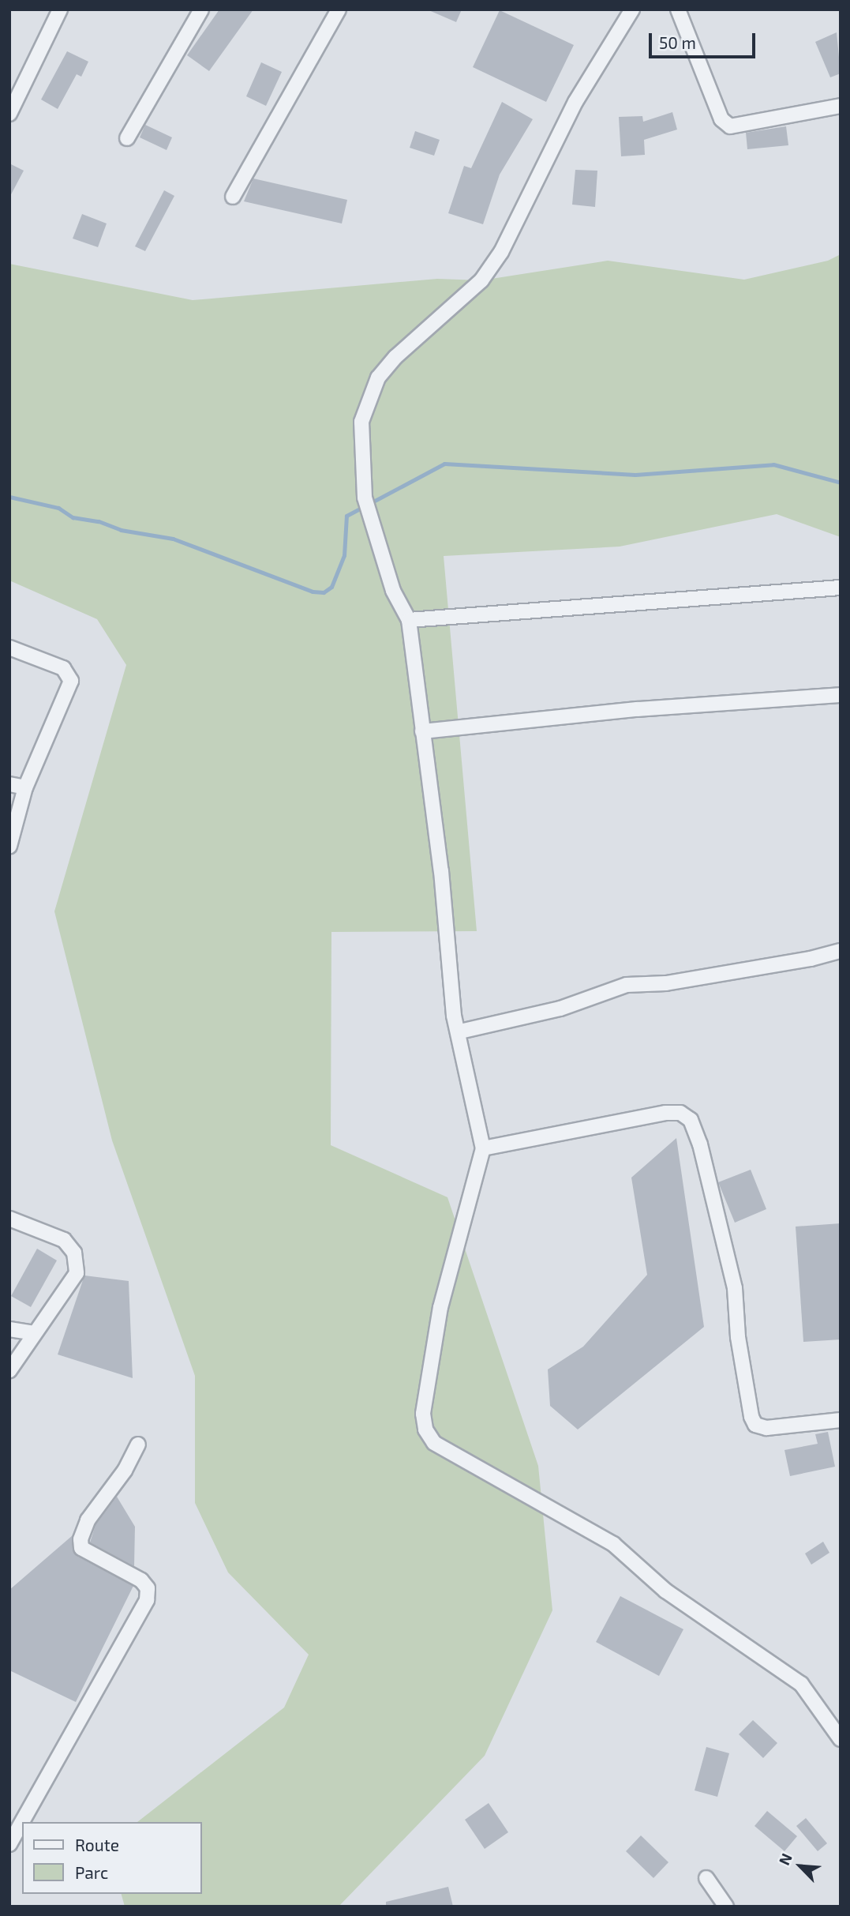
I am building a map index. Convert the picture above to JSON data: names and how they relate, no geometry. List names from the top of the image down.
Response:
{
  "legend": ["Route", "Parc"],
  "scale_bar": "50 m",
  "north": "top left"
}
